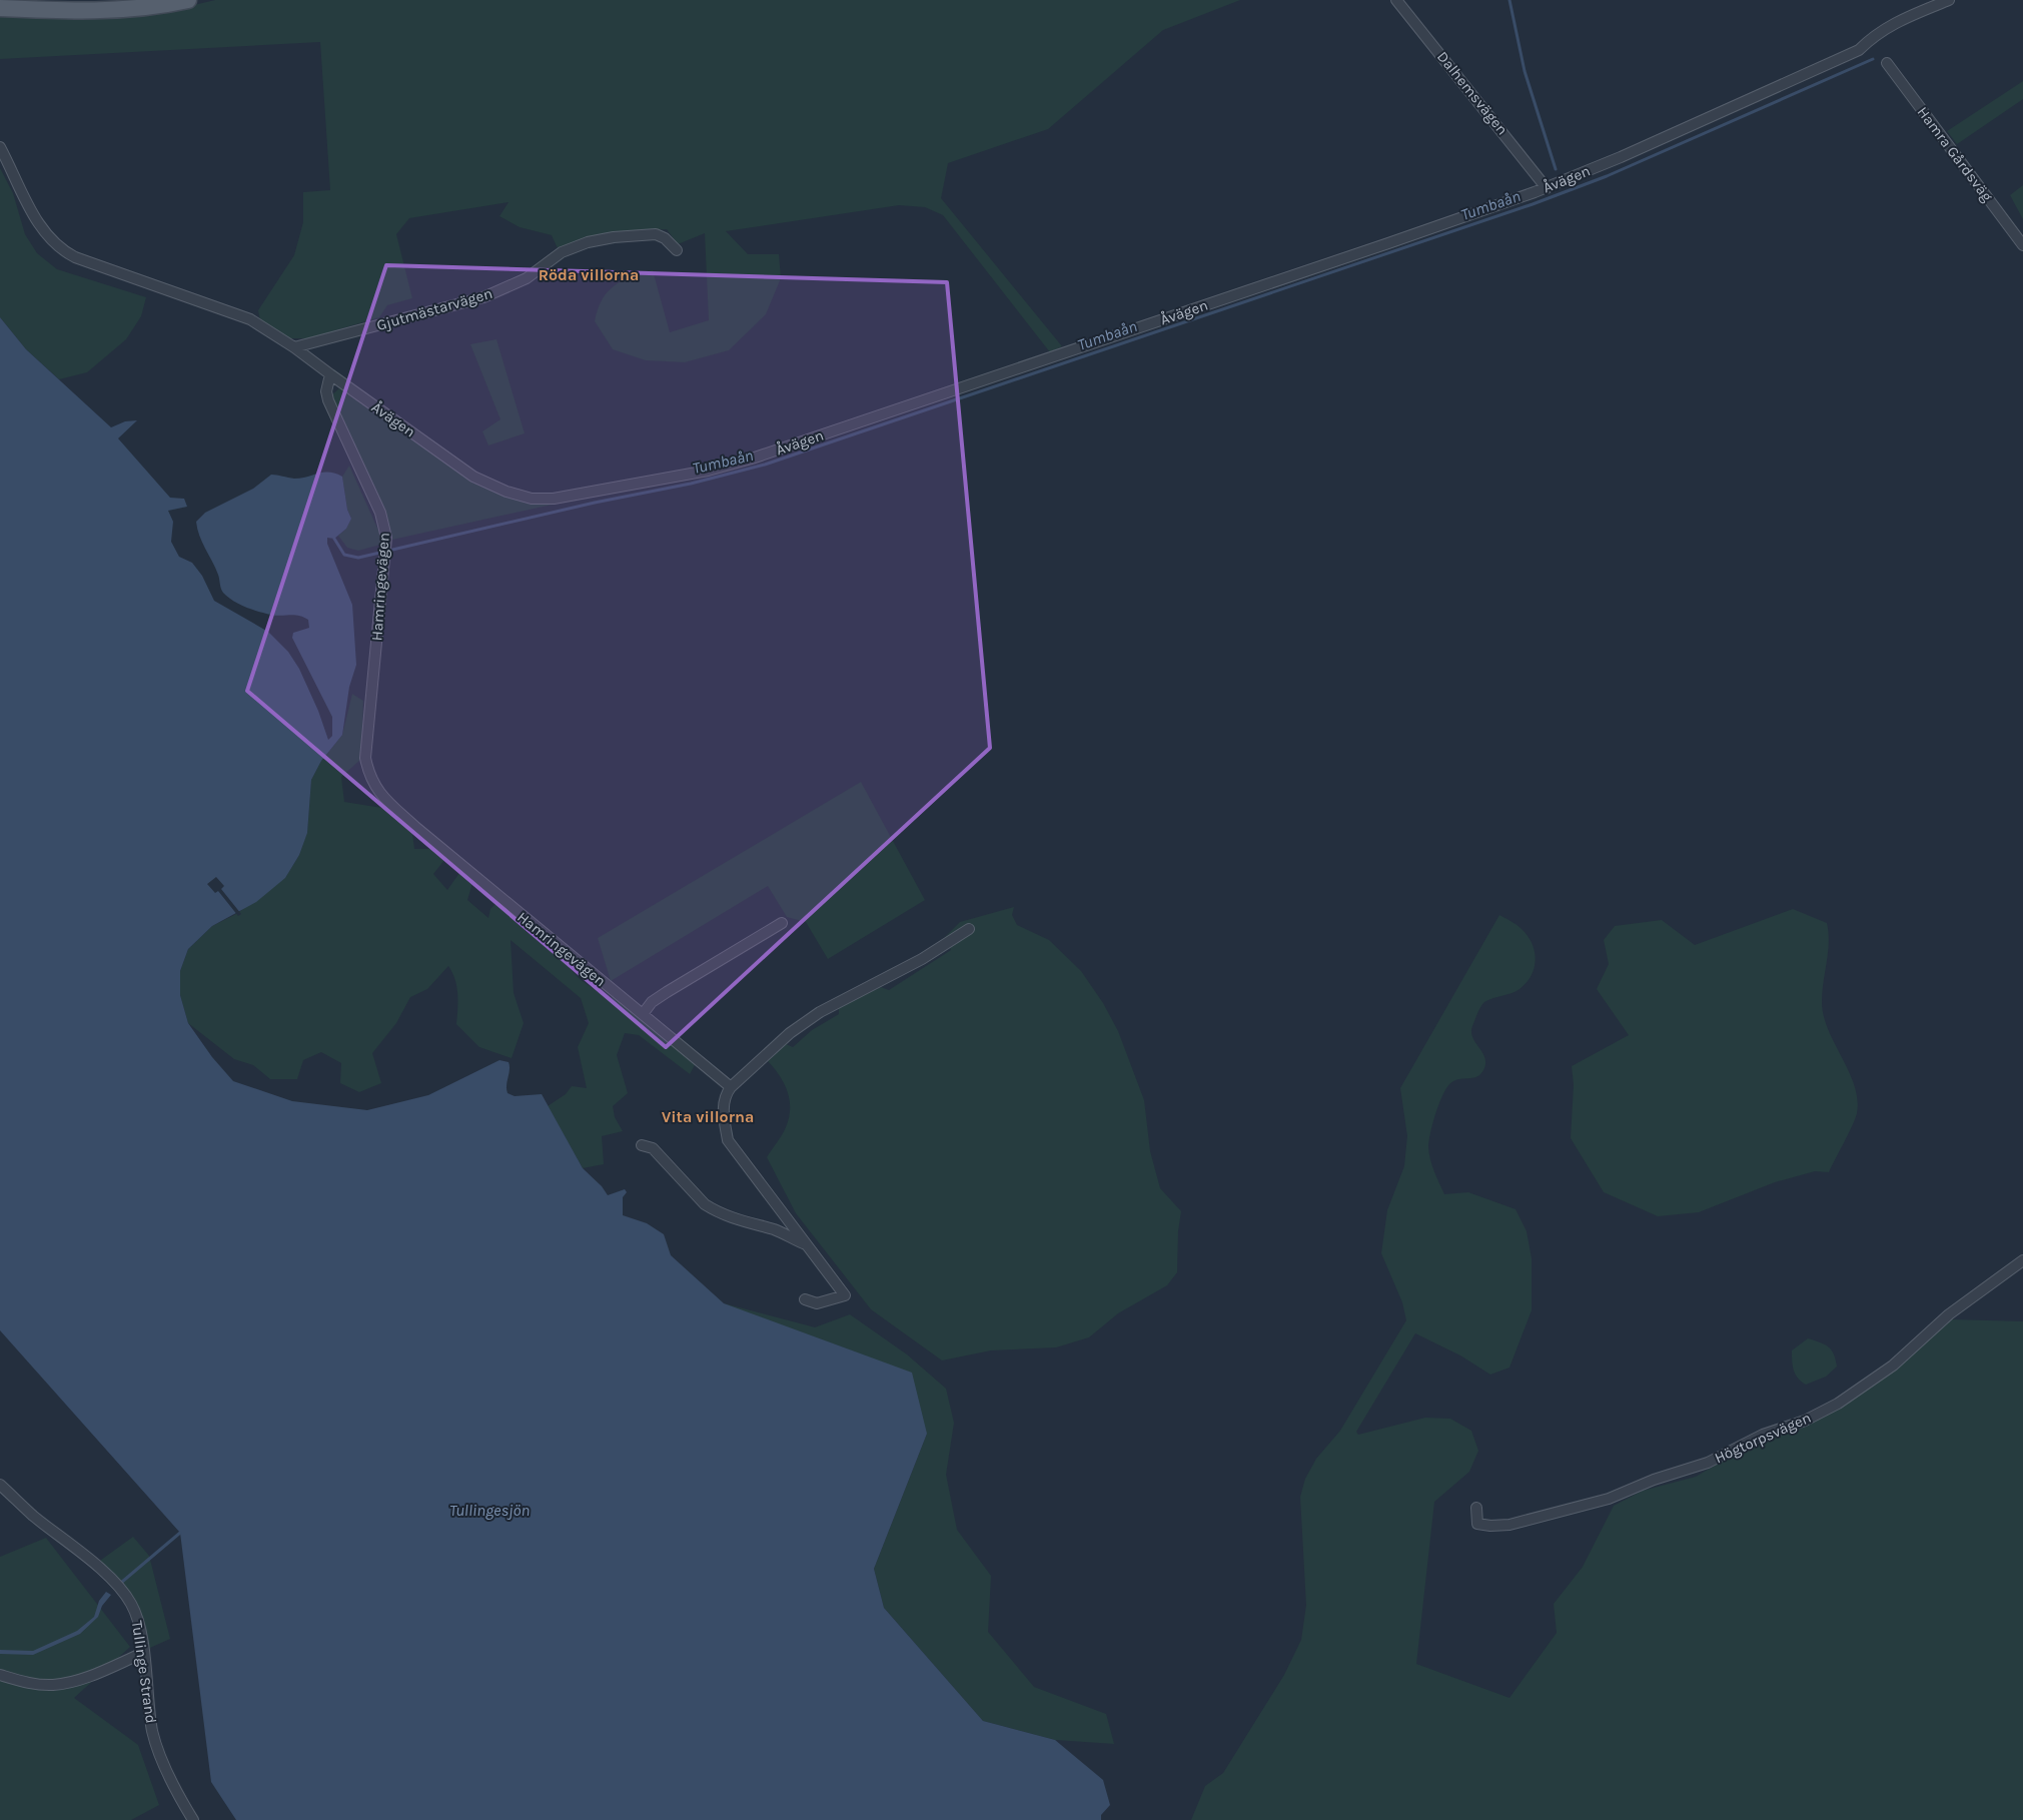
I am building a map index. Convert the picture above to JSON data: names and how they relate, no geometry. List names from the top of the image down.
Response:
{
  "streets": {
    "street": [
      "Dalhemsvägen",
      "Hamra Gårdsväg",
      "Åvägen",
      "Gjutmästarvägen",
      "Hamringevägen",
      "Högtorpsvägen",
      "Tullinge Strand"
    ]
  },
  "crossings": [
    ["Dalhemsvägen", "Åvägen"],
    ["Åvägen", "Hamringevägen"]
  ],
  "districts": ["Röda villorna", "Vita villorna"],
  "water": ["Tumbaån", "Tullingesjön"]
}
